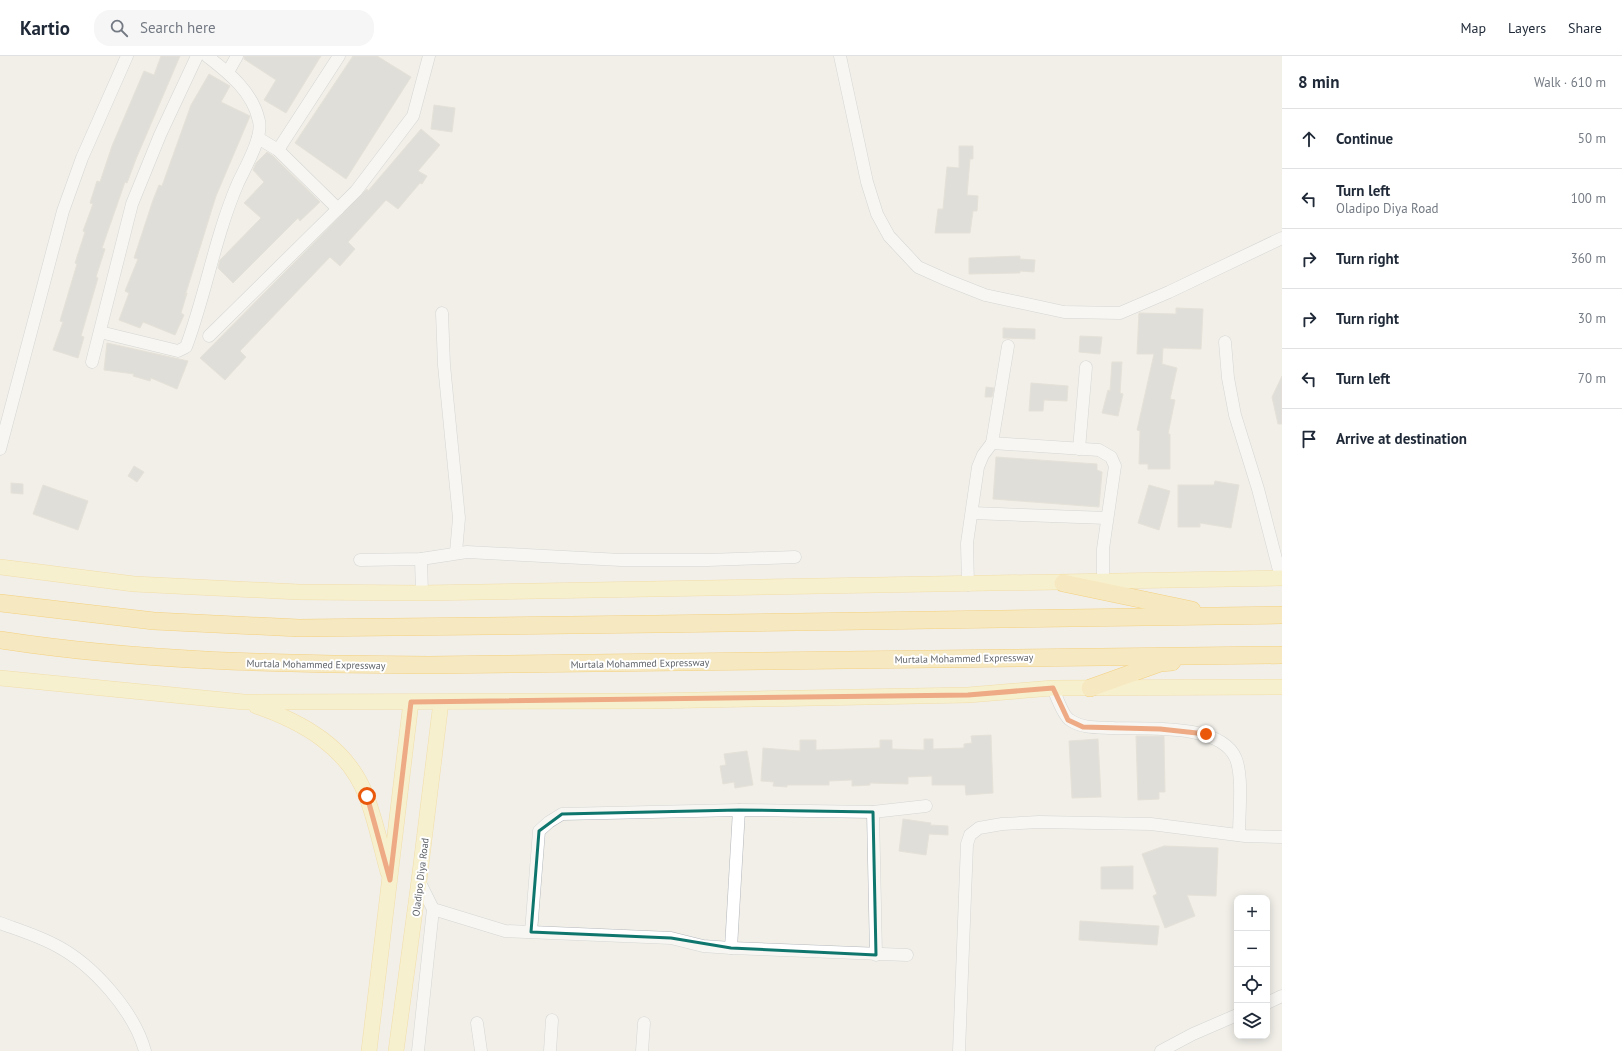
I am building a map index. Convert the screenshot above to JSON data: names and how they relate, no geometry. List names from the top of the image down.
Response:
{
  "streets": {
    "highway": ["Murtala Mohammed Expressway"],
    "main road": ["Oladipo Diya Road"]
  },
  "page": {
    "header": "Kartio",
    "search": "Search here",
    "nav": ["Map", "Layers", "Share"],
    "heading": ["8 min", "Walk · 610 m"],
    "list": [
      ["Continue", "50 m"],
      ["Turn left", "Oladipo Diya Road", "100 m"],
      ["Turn right", "360 m"],
      ["Turn right", "30 m"],
      ["Turn left", "70 m"],
      "Arrive at destination"
    ],
    "map_buttons": ["+", "−"]
  }
}
